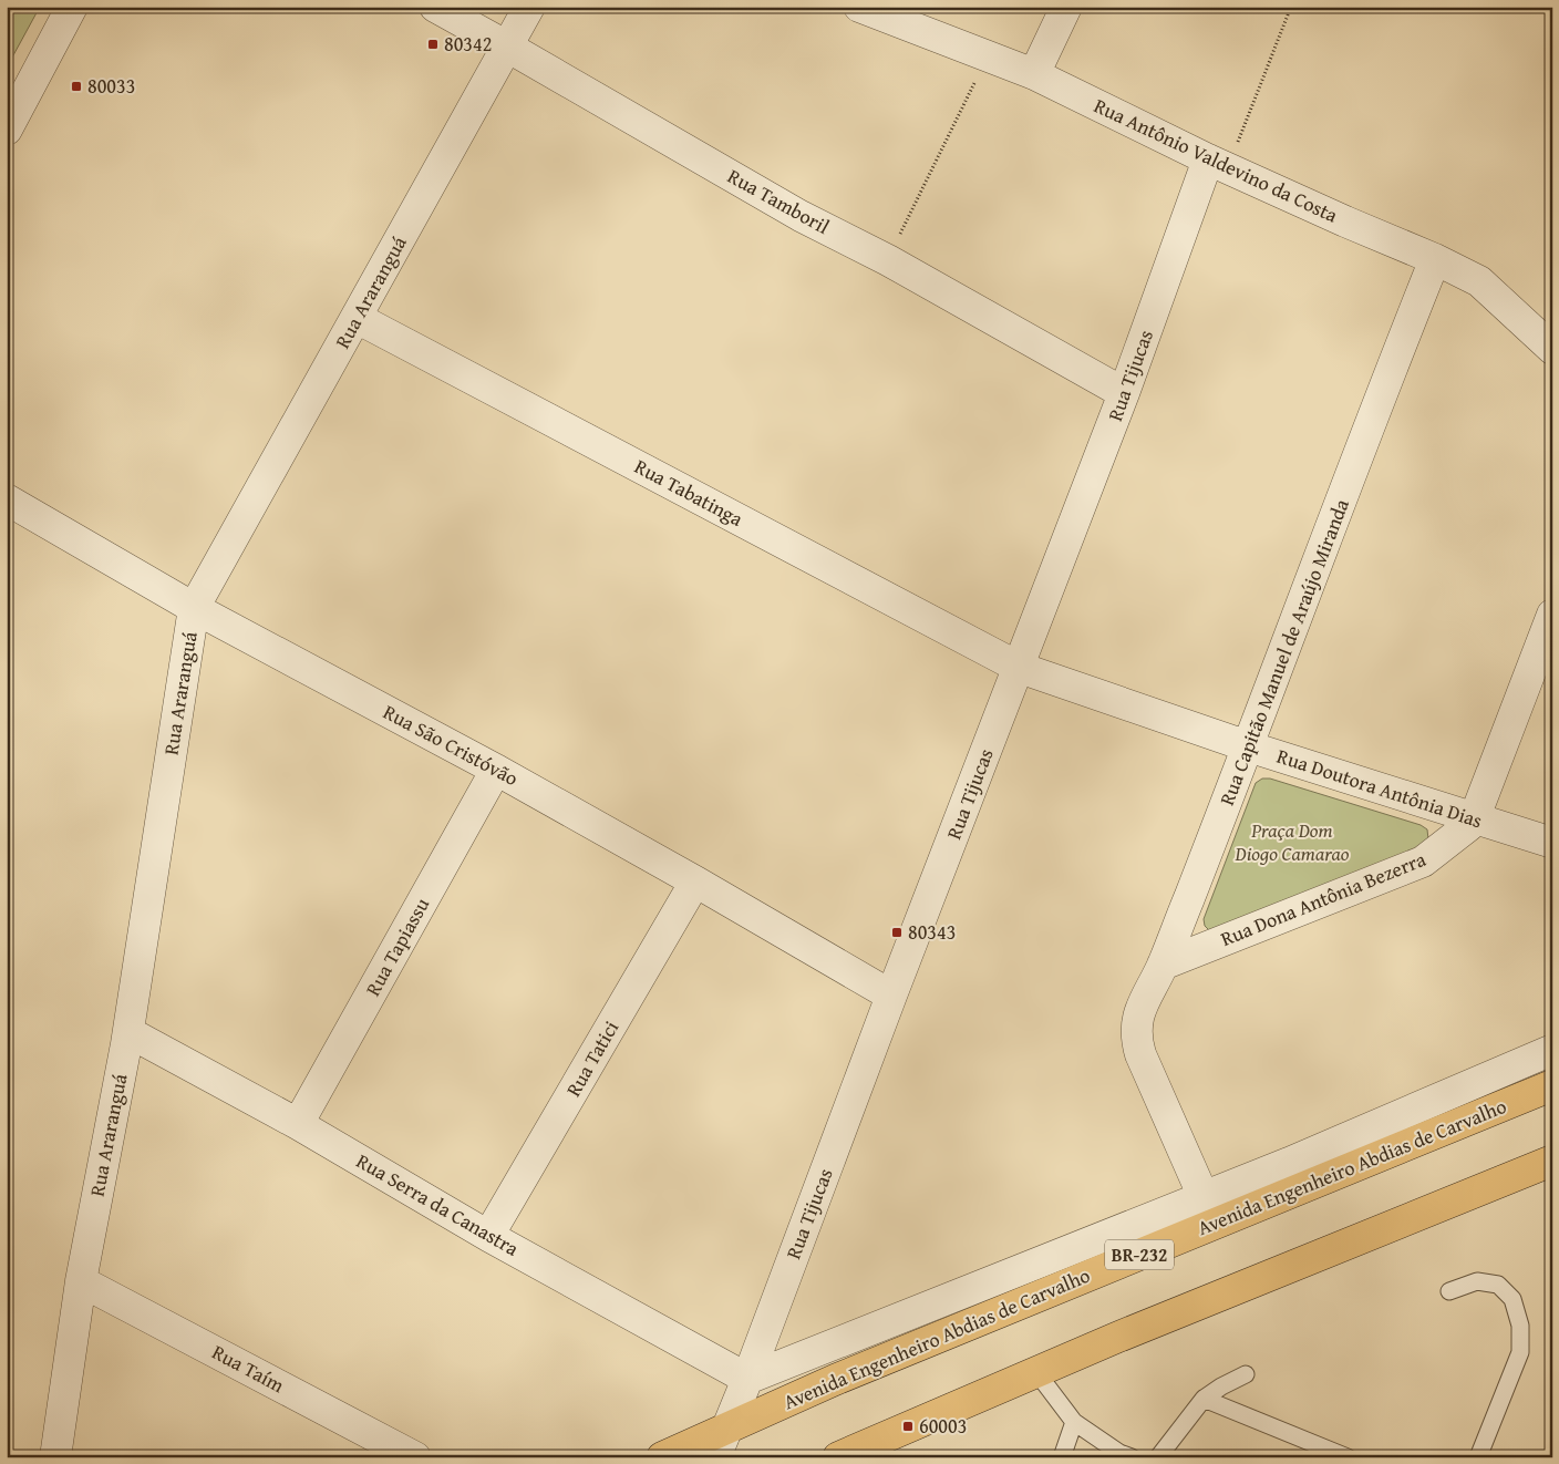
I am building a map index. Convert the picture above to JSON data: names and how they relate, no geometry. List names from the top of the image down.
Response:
{
  "streets": {
    "highway": ["Avenida Engenheiro Abdias de Carvalho", "BR-232"],
    "street": [
      "Rua Antônio Valdevino da Costa",
      "Rua Tamboril",
      "Rua Araranguá",
      "Rua Tijucas",
      "Rua Tabatinga",
      "Rua Capitão Manuel de Araújo Miranda",
      "Rua São Cristóvão",
      "Rua Doutora Antônia Dias",
      "Rua Dona Antônia Bezerra",
      "Rua Tapiassu",
      "Rua Tatici",
      "Rua Serra da Canastra",
      "Rua Taím"
    ]
  },
  "crossings": [
    ["Rua Antônio Valdevino da Costa", "Rua Tijucas"],
    ["Rua Antônio Valdevino da Costa", "Rua Capitão Manuel de Araújo Miranda"],
    ["Rua Tamboril", "Rua Araranguá"],
    ["Rua Tamboril", "Rua Tijucas"],
    ["Rua Araranguá", "Rua Tabatinga"],
    ["Rua Araranguá", "Rua São Cristóvão"],
    ["Rua Araranguá", "Rua Serra da Canastra"],
    ["Rua Araranguá", "Rua Taím"],
    ["Rua Tijucas", "Rua Tabatinga"],
    ["Rua Tijucas", "Rua São Cristóvão"],
    ["Rua Tijucas", "Rua Doutora Antônia Dias"],
    ["Rua Tijucas", "Avenida Engenheiro Abdias de Carvalho"],
    ["Rua Tijucas", "Rua Serra da Canastra"],
    ["Rua Tabatinga", "Rua Doutora Antônia Dias"],
    ["Rua Capitão Manuel de Araújo Miranda", "Rua Doutora Antônia Dias"],
    ["Rua Capitão Manuel de Araújo Miranda", "Rua Dona Antônia Bezerra"],
    ["Rua São Cristóvão", "Rua Tapiassu"],
    ["Rua São Cristóvão", "Rua Tatici"],
    ["Rua Doutora Antônia Dias", "Rua Dona Antônia Bezerra"],
    ["Rua Tapiassu", "Rua Serra da Canastra"],
    ["Rua Tatici", "Rua Serra da Canastra"]
  ],
  "parks": ["Praça Dom Diogo Camarao"],
  "places": {
    "transit": [
      "80342",
      "80033",
      "80343",
      "60003"
    ]
  }
}
